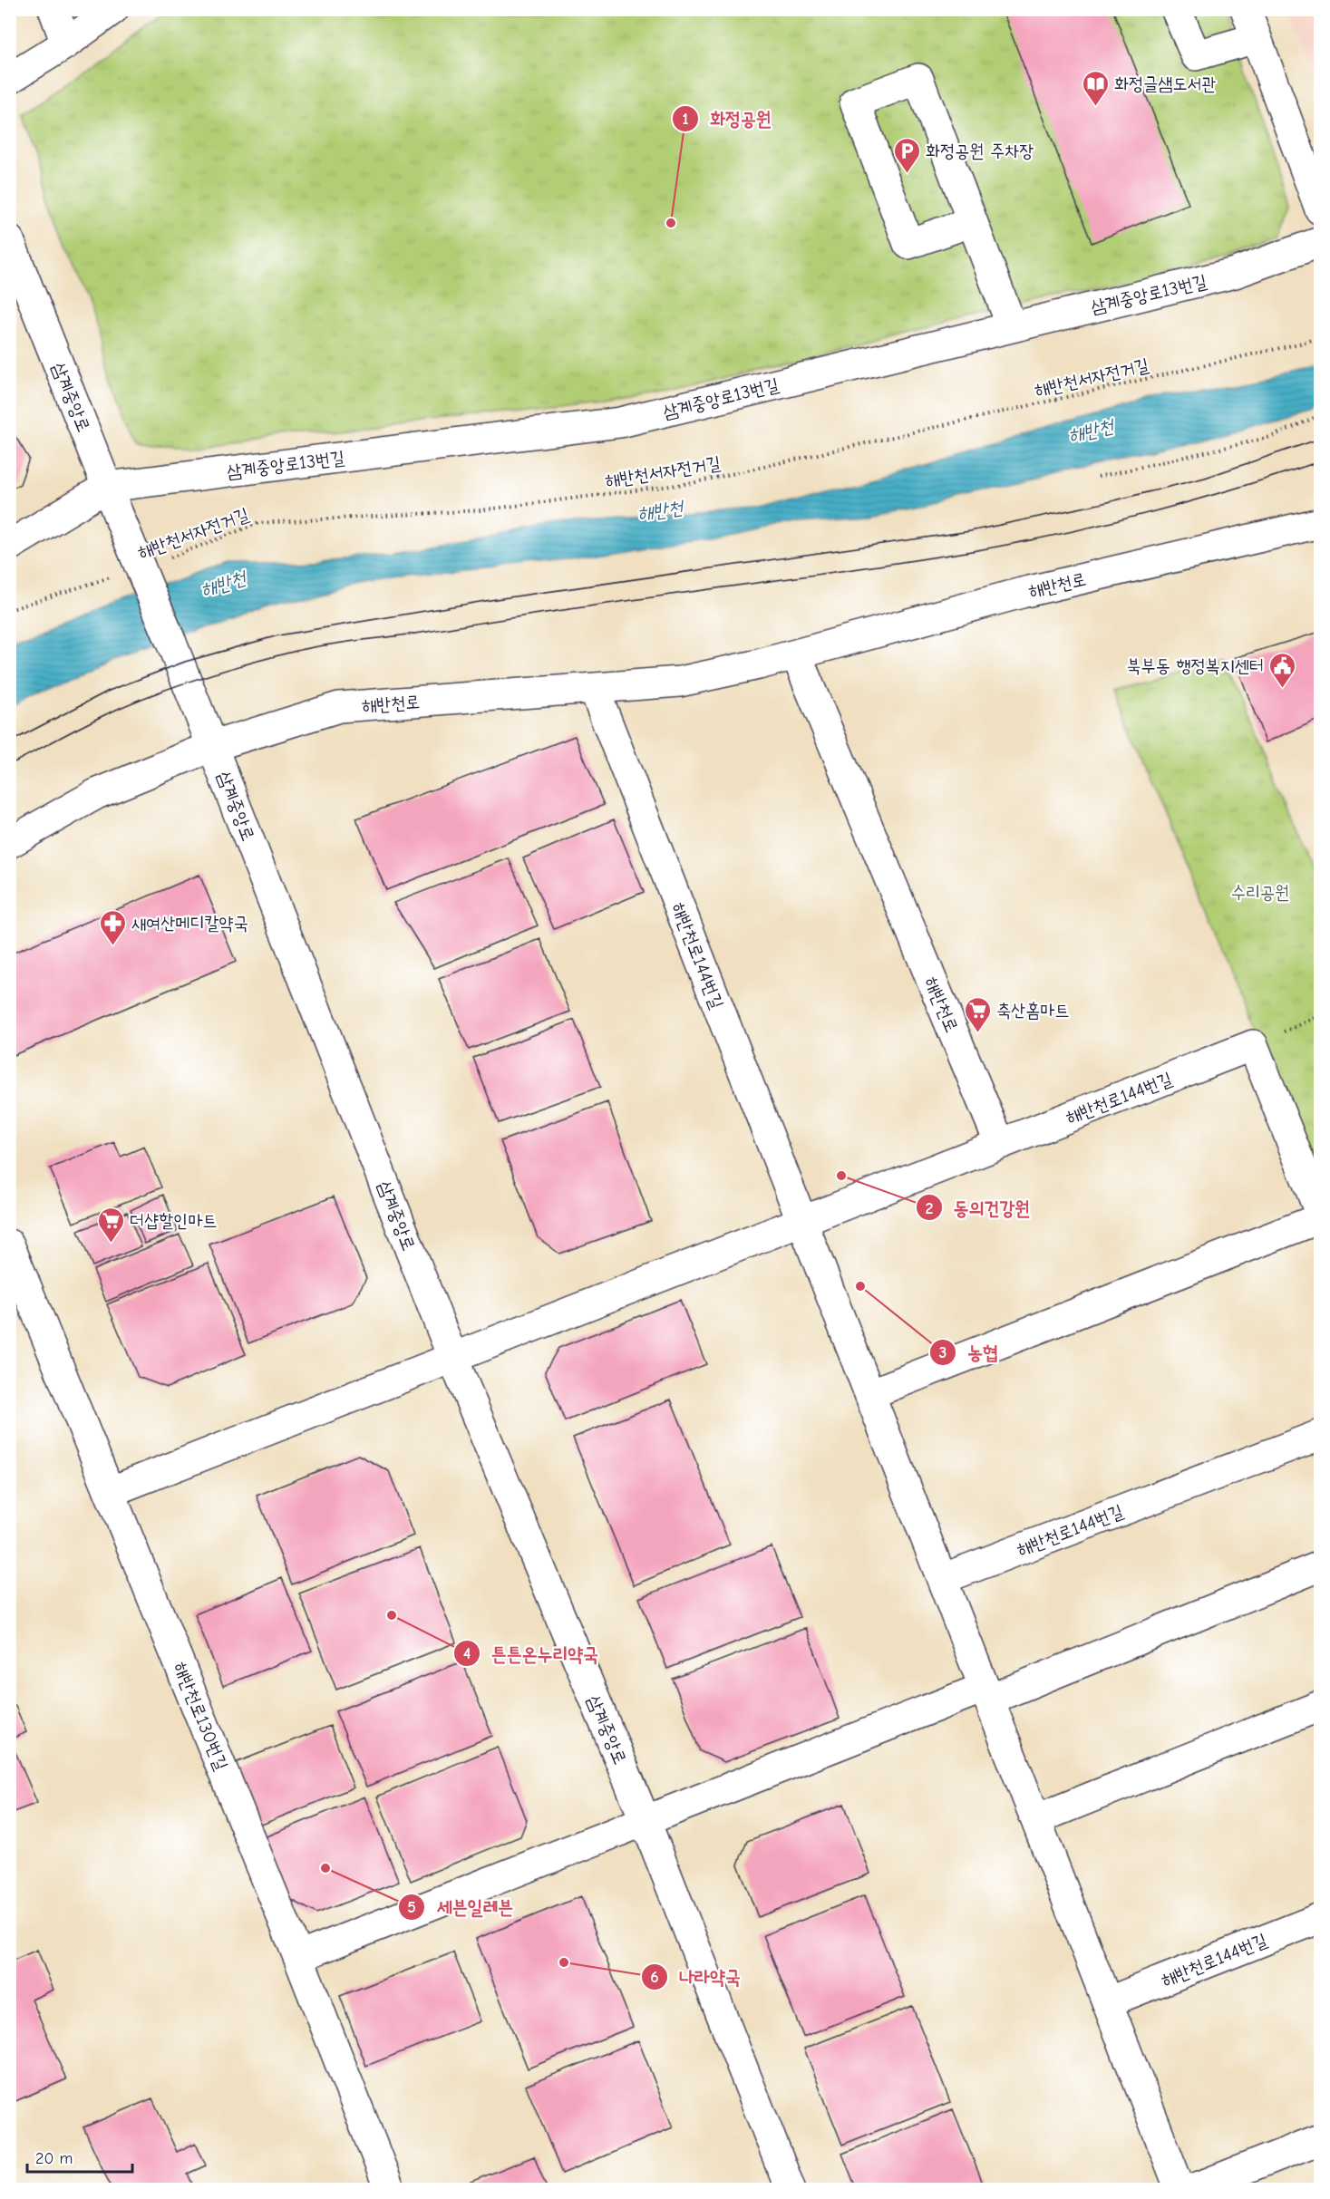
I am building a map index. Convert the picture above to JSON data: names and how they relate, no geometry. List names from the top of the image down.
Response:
{
  "streets": {
    "street": [
      "삼계중앙로13번길",
      "삼계중앙로",
      "해반천로",
      "해반천로144번길",
      "해반천로130번길"
    ],
    "path": ["해반천서자전거길"]
  },
  "crossings": [
    ["삼계중앙로13번길", "삼계중앙로"],
    ["삼계중앙로", "해반천로"],
    ["해반천로", "해반천로144번길"]
  ],
  "water": ["해반천"],
  "parks": ["수리공원"],
  "places": {
    "library": ["화정글샘도서관"],
    "parking": ["화정공원 주차장"],
    "other": [
      "화정공원",
      "동의건강원",
      "농협",
      "튼튼온누리약국",
      "세븐일레븐",
      "나라약국"
    ],
    "public building": ["북부동 행정복지센터"],
    "pharmacy": ["새여산메디칼약국"],
    "supermarket": ["축산홈마트", "더샵할인마트"]
  },
  "scale_bar": "20 m"
}
